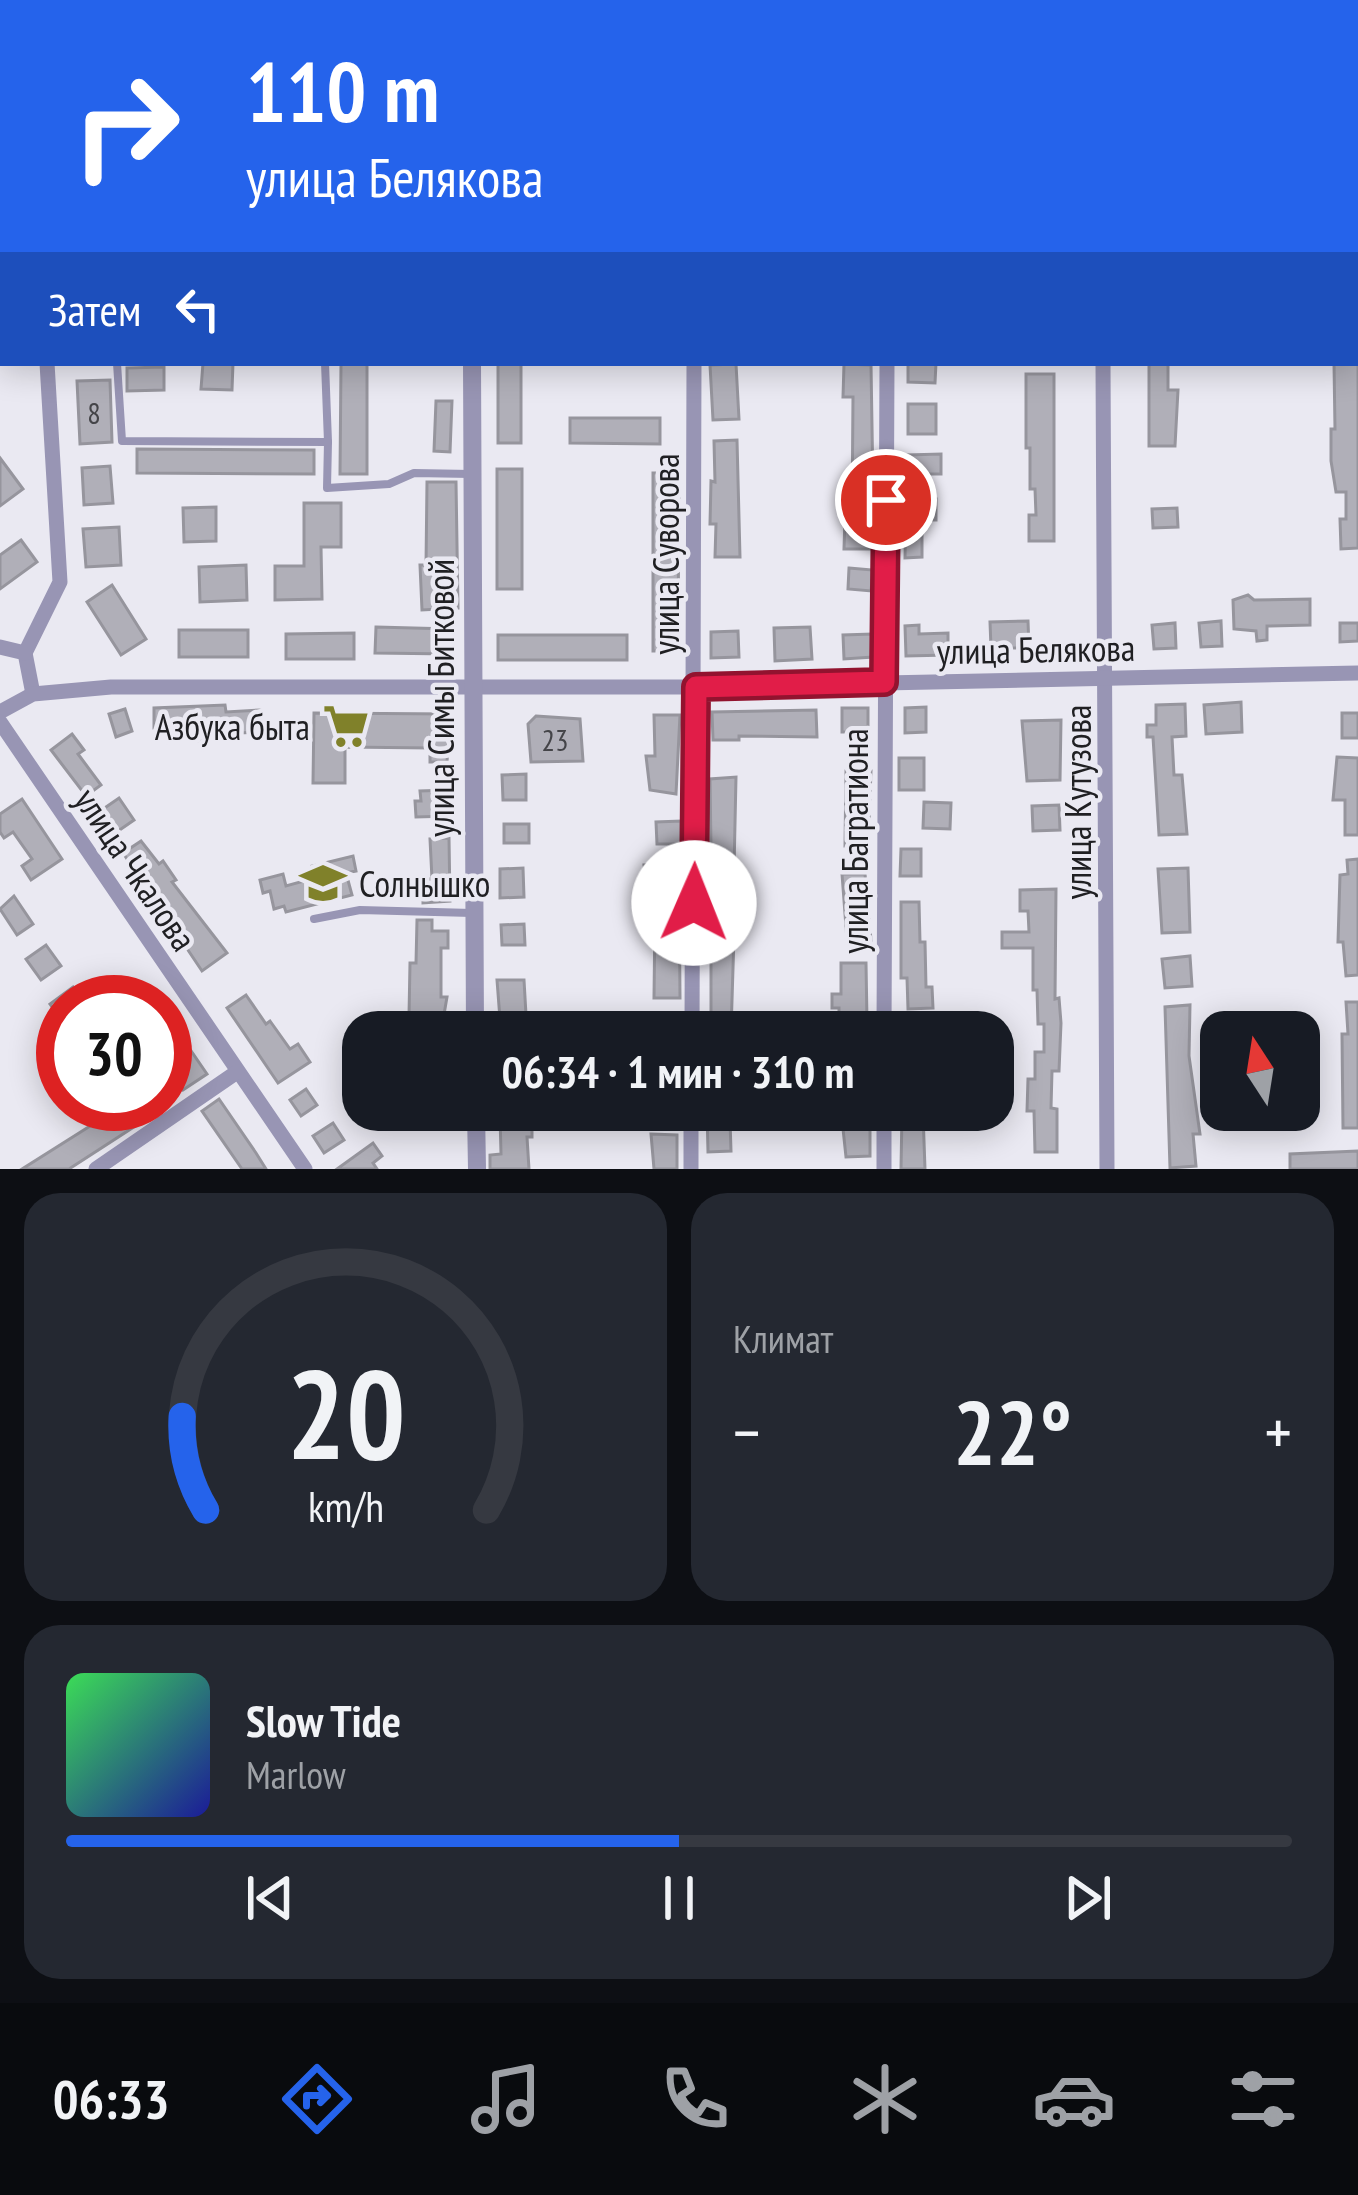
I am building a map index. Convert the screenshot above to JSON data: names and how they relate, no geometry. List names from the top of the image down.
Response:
{
  "streets": {
    "street": [
      "улица Суворова",
      "улица Белякова",
      "улица Симы Битковой",
      "улица Кутузова",
      "улица Багратиона",
      "улица Чкалова"
    ]
  },
  "crossings": [
    ["улица Суворова", "улица Белякова"],
    ["улица Белякова", "улица Симы Битковой"],
    ["улица Белякова", "улица Кутузова"],
    ["улица Белякова", "улица Багратиона"]
  ],
  "places": {
    "supermarket": ["Азбука быта"],
    "school or university": ["Солнышко"]
  },
  "house_numbers": ["8", "23"],
  "north": "top",
  "page": {
    "turn": ["110 m", "улица Белякова"],
    "then": "Затем",
    "limit": "30",
    "trip": "06:34 · 1 мин · 310 m",
    "tile": "Климат",
    "heat": ["−", "22°", "+"],
    "song": ["Slow Tide", "Marlow"],
    "tabs": "06:33",
    "gauge": ["20", "km/h"]
  }
}
